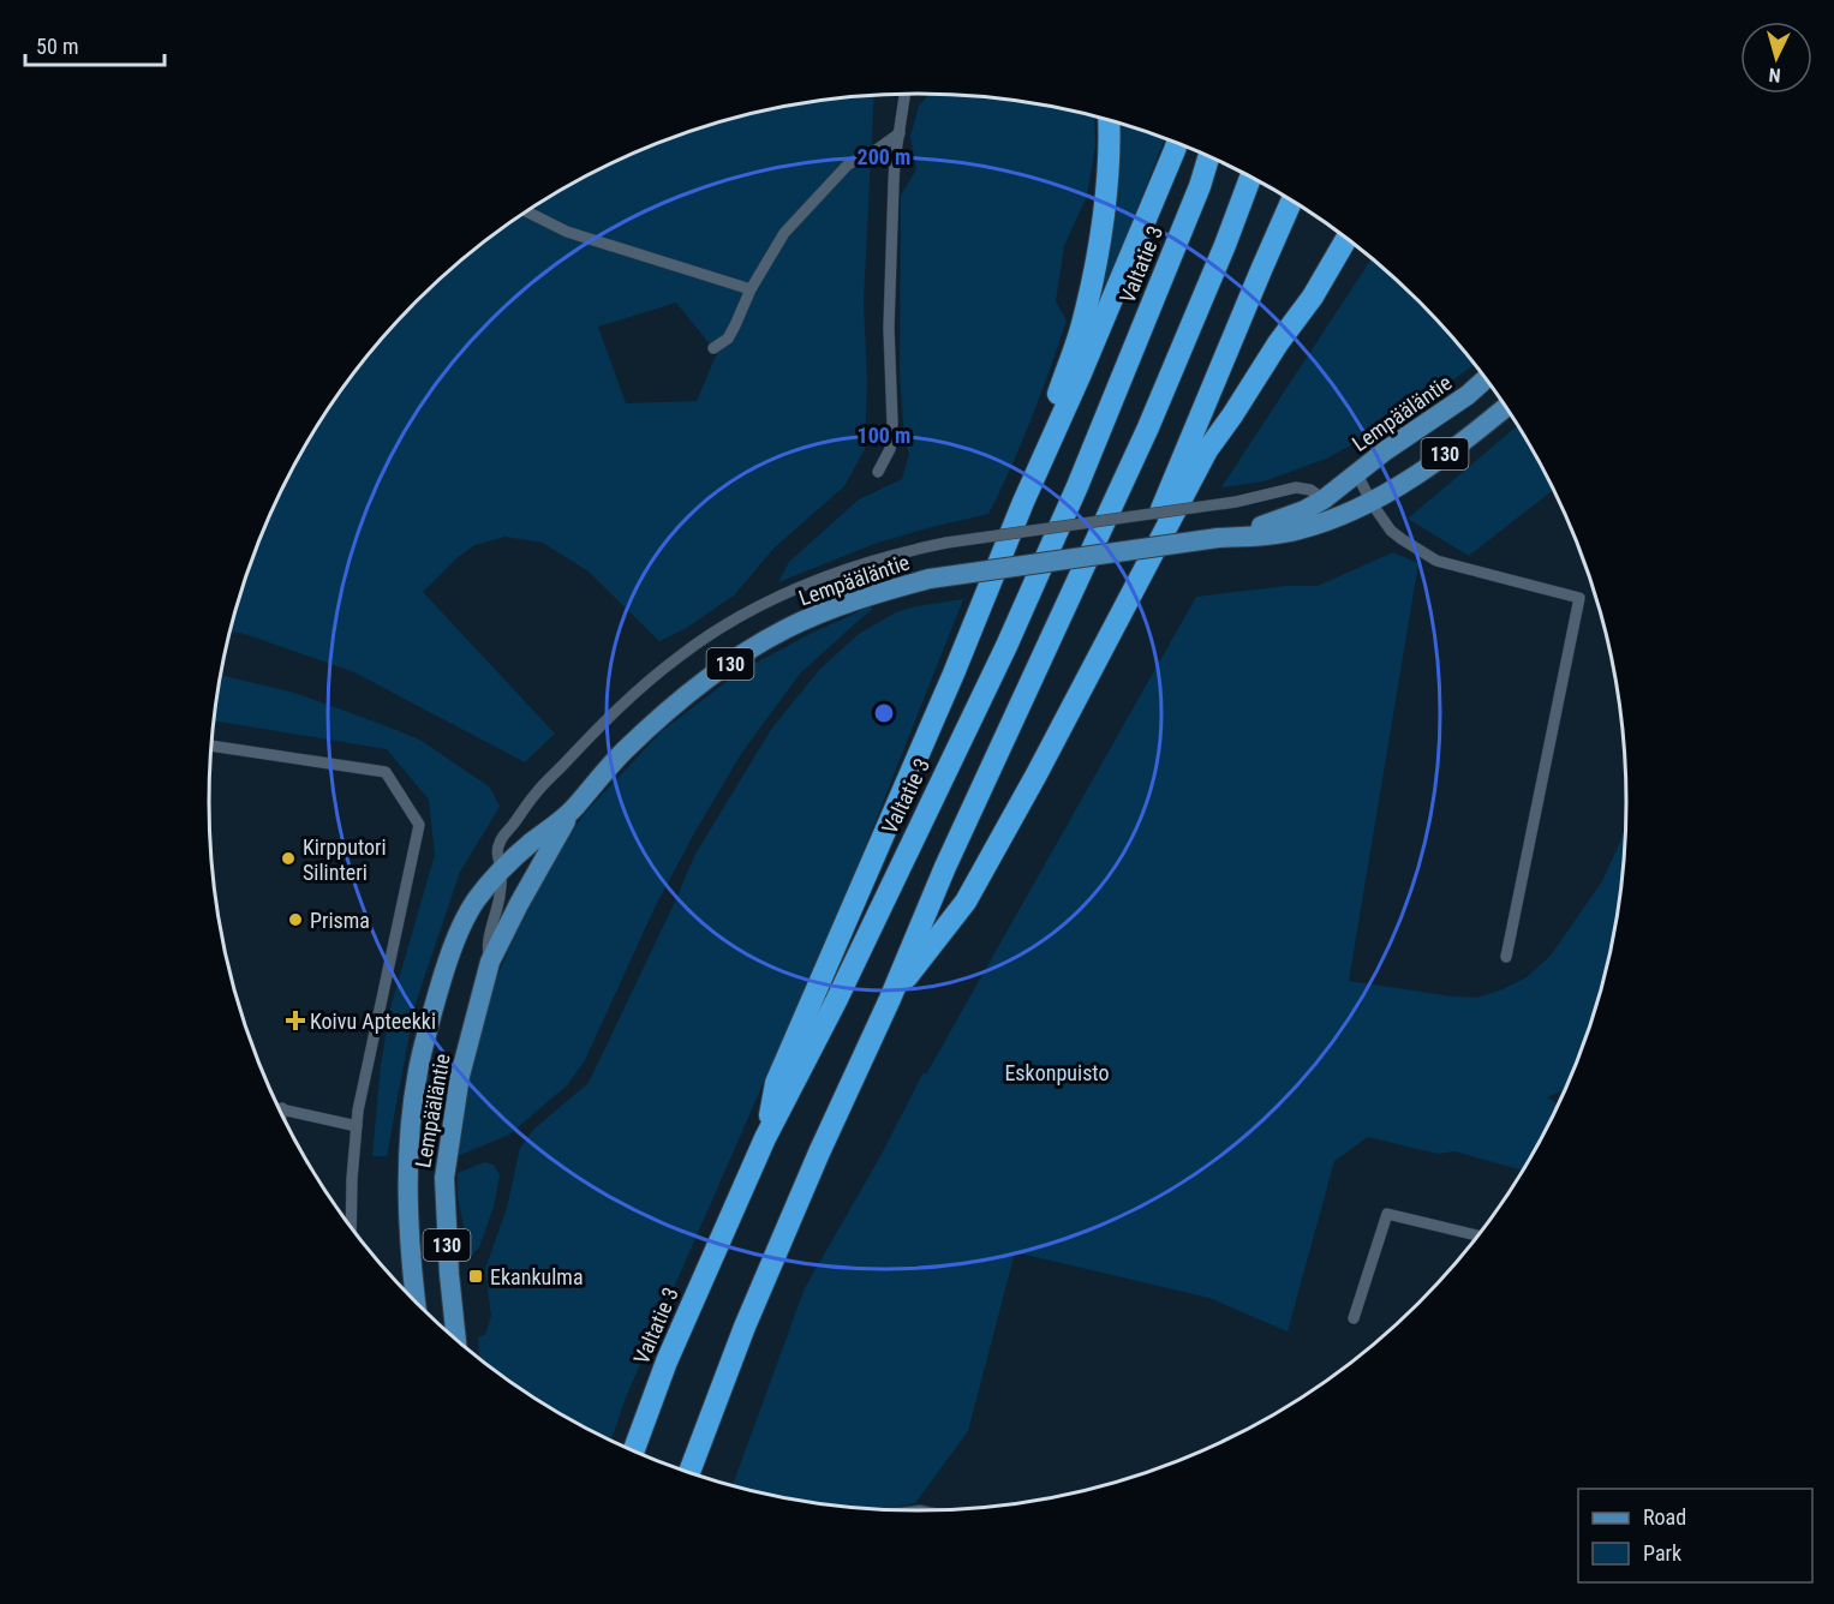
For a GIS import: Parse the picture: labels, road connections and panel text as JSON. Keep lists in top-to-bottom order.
{
  "streets": {
    "highway": ["Valtatie 3"],
    "main road": ["Lempääläntie", "130"]
  },
  "parks": ["Eskonpuisto"],
  "places": {
    "other": ["Kirpputori Silinteri", "Prisma"],
    "health": ["Koivu Apteekki"],
    "transit": ["Ekankulma"]
  },
  "legend": ["Road", "Park"],
  "scale_bar": "50 m",
  "north": "bottom",
  "rings": ["200 m", "100 m"]
}
